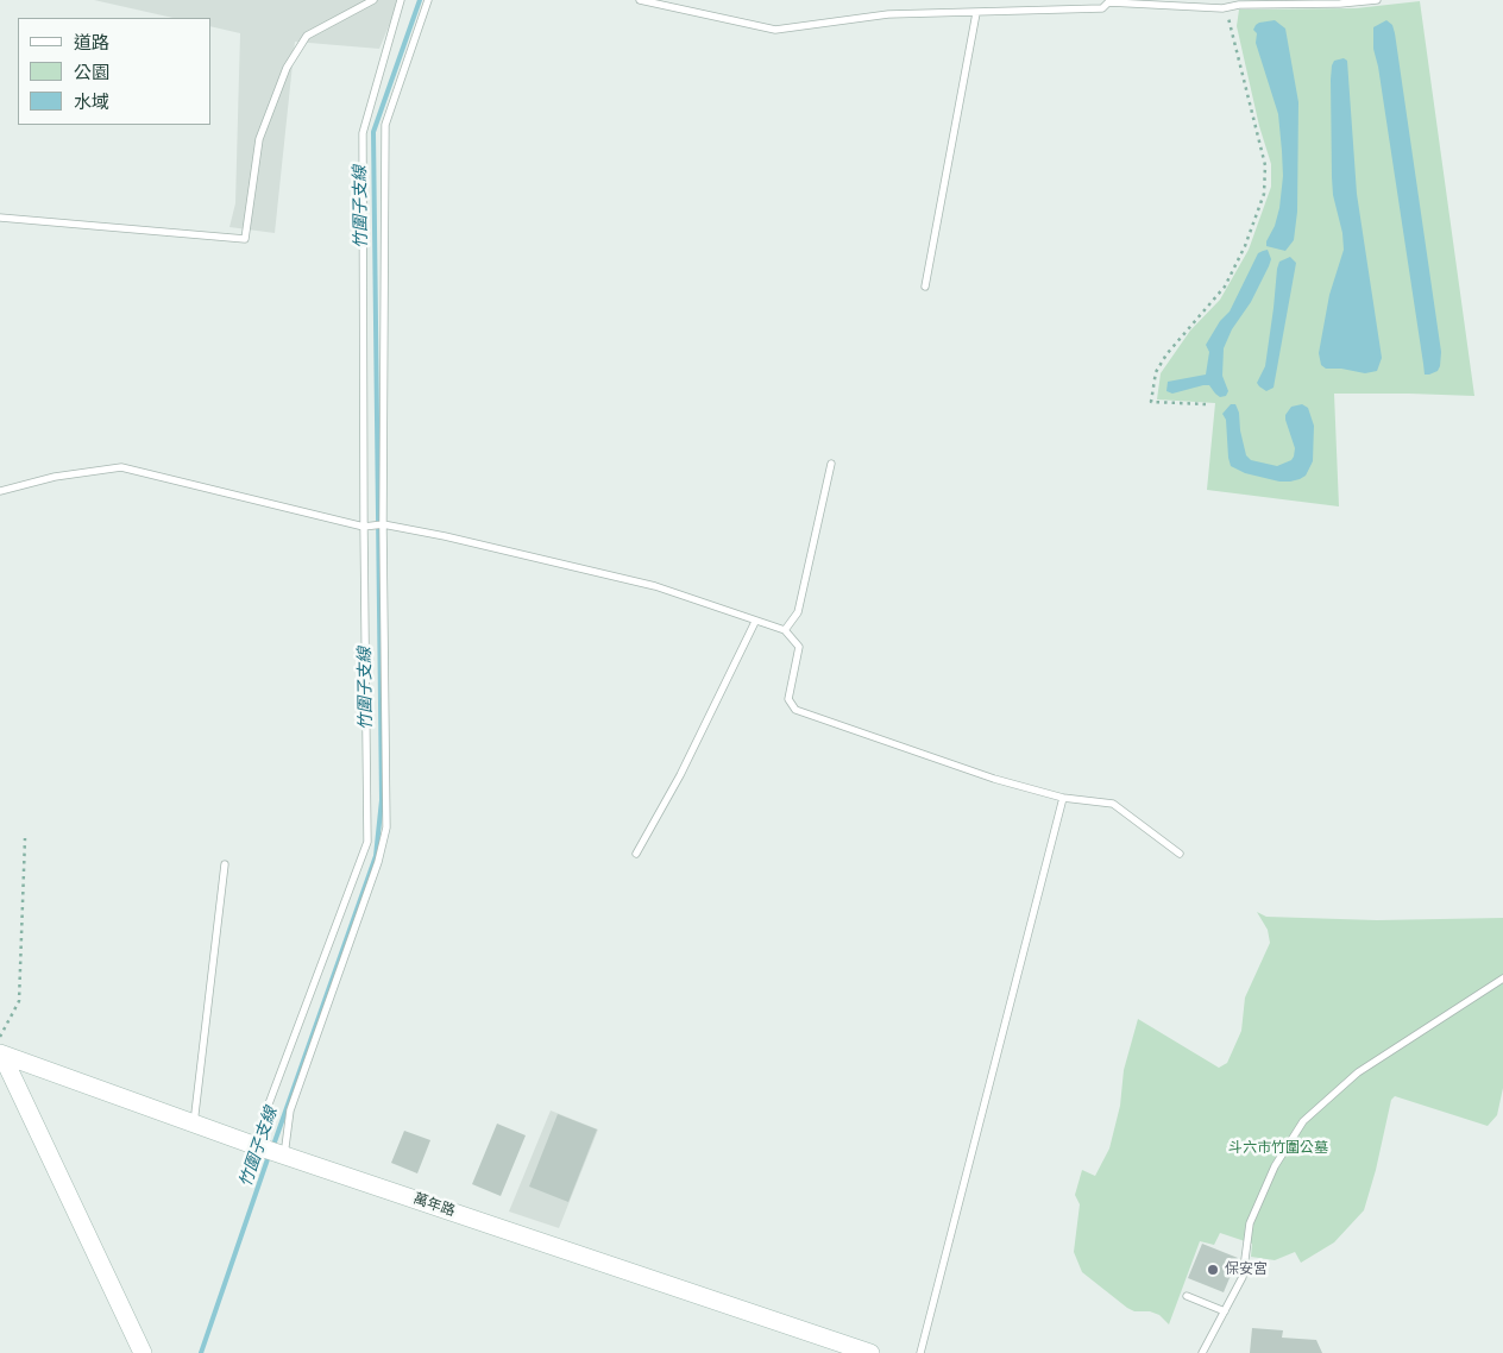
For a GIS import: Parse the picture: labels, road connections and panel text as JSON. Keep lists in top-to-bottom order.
{
  "streets": {
    "street": ["萬年路"]
  },
  "water": ["竹圍子支線"],
  "parks": ["斗六市竹圍公墓"],
  "places": ["保安宮"],
  "legend": ["道路", "公園", "水域"]
}
